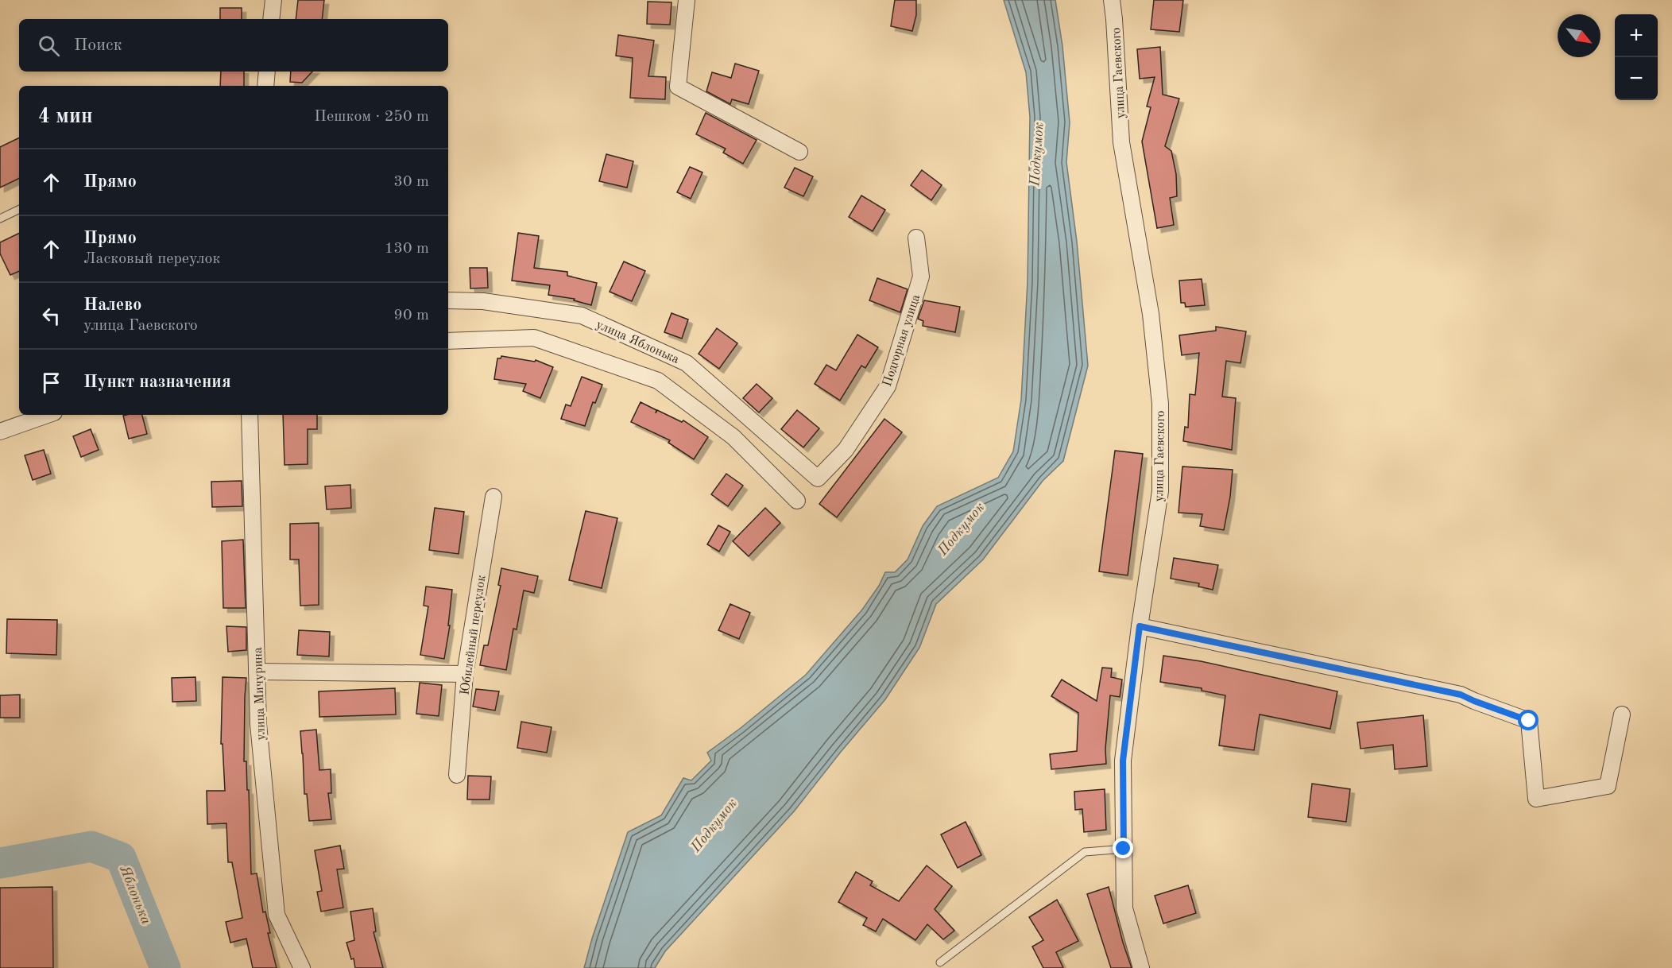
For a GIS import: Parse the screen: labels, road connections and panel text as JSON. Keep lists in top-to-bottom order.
{
  "streets": {
    "street": [
      "улица Гаевского",
      "Подгорная улица",
      "улица Яблонька",
      "Юбилейный переулок",
      "улица Мичурина"
    ]
  },
  "crossings": [
    ["Подгорная улица", "улица Яблонька"]
  ],
  "water": ["Подкумок", "Яблонька"],
  "north": "bottom right",
  "page": {
    "map_buttons": ["+", "−"],
    "search": "Поиск",
    "heading": ["4 мин", "Пешком · 250 m"],
    "list": [
      ["Прямо", "30 m"],
      ["Прямо", "Ласковый переулок", "130 m"],
      ["Налево", "улица Гаевского", "90 m"],
      "Пункт назначения"
    ]
  }
}
